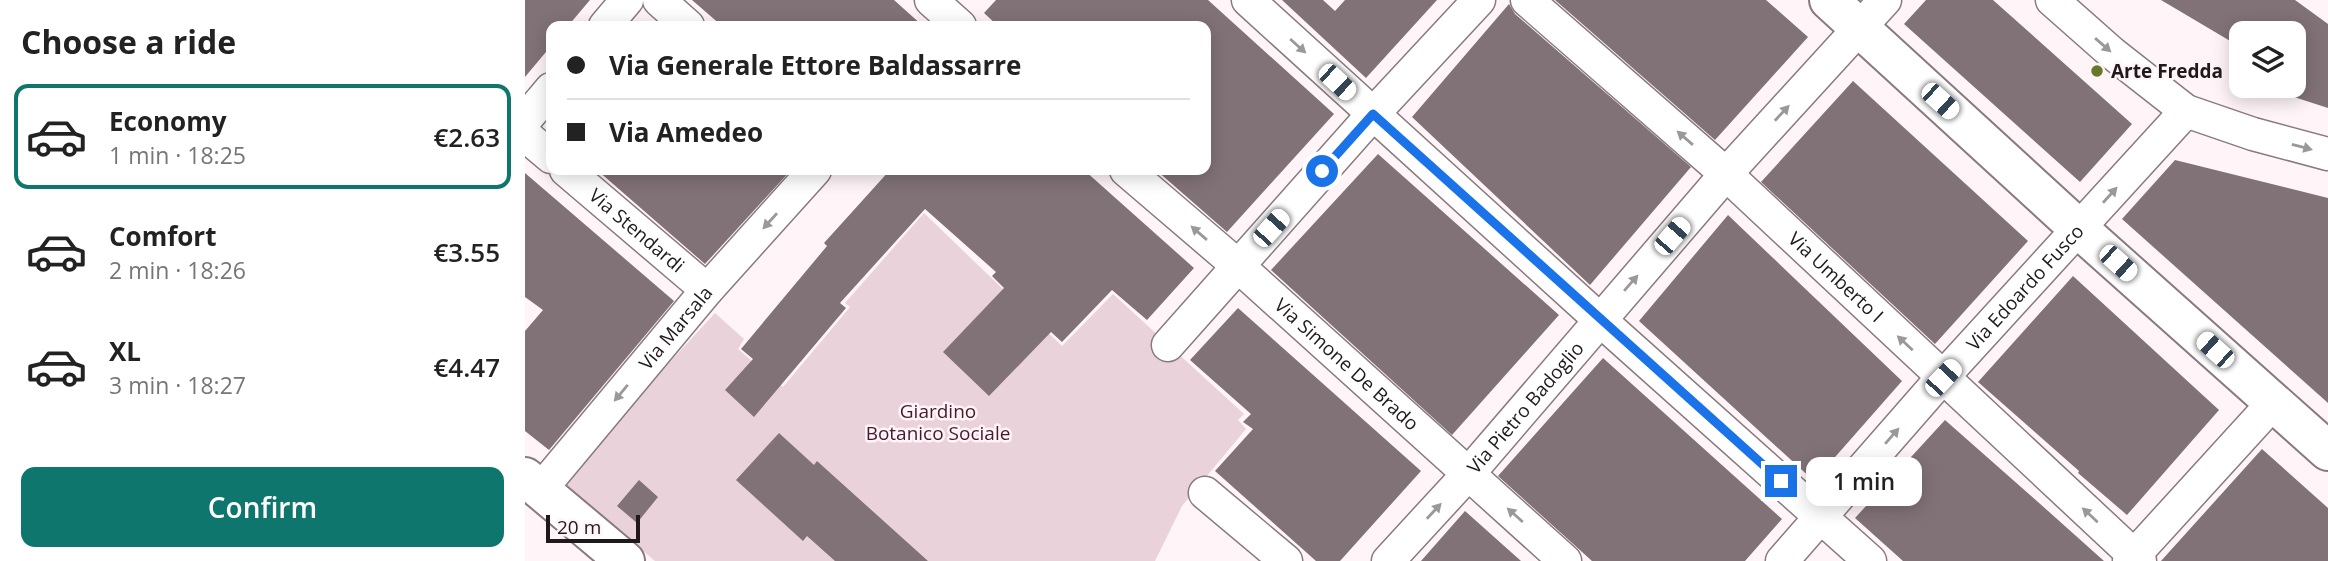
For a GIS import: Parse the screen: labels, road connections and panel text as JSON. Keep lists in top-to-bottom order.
{
  "streets": {
    "street": [
      "Via Stendardi",
      "Via Umberto I",
      "Via Edoardo Fusco",
      "Via Marsala",
      "Via Simone De Brado",
      "Via Pietro Badoglio"
    ]
  },
  "crossings": [
    ["Via Stendardi", "Via Marsala"],
    ["Via Umberto I", "Via Edoardo Fusco"],
    ["Via Umberto I", "Via Pietro Badoglio"],
    ["Via Simone De Brado", "Via Pietro Badoglio"]
  ],
  "one_way": ["Via Edoardo Fusco", "Via Marsala", "Via Pietro Badoglio"],
  "parks": ["Giardino Botanico Sociale"],
  "places": ["Arte Fredda"],
  "scale_bar": "20 m",
  "page": {
    "heading": "Choose a ride",
    "banner": ["Via Generale Ettore Baldassarre", "Via Amedeo"],
    "list": [
      {
        "name": "Economy",
        "note": "1 min · 18:25",
        "value": "€2.63"
      },
      {
        "name": "Comfort",
        "note": "2 min · 18:26",
        "value": "€3.55"
      },
      {
        "name": "XL",
        "note": "3 min · 18:27",
        "value": "€4.47"
      }
    ],
    "buttons": "Confirm",
    "bubble": "1 min",
    "scale": "20 m"
  }
}
